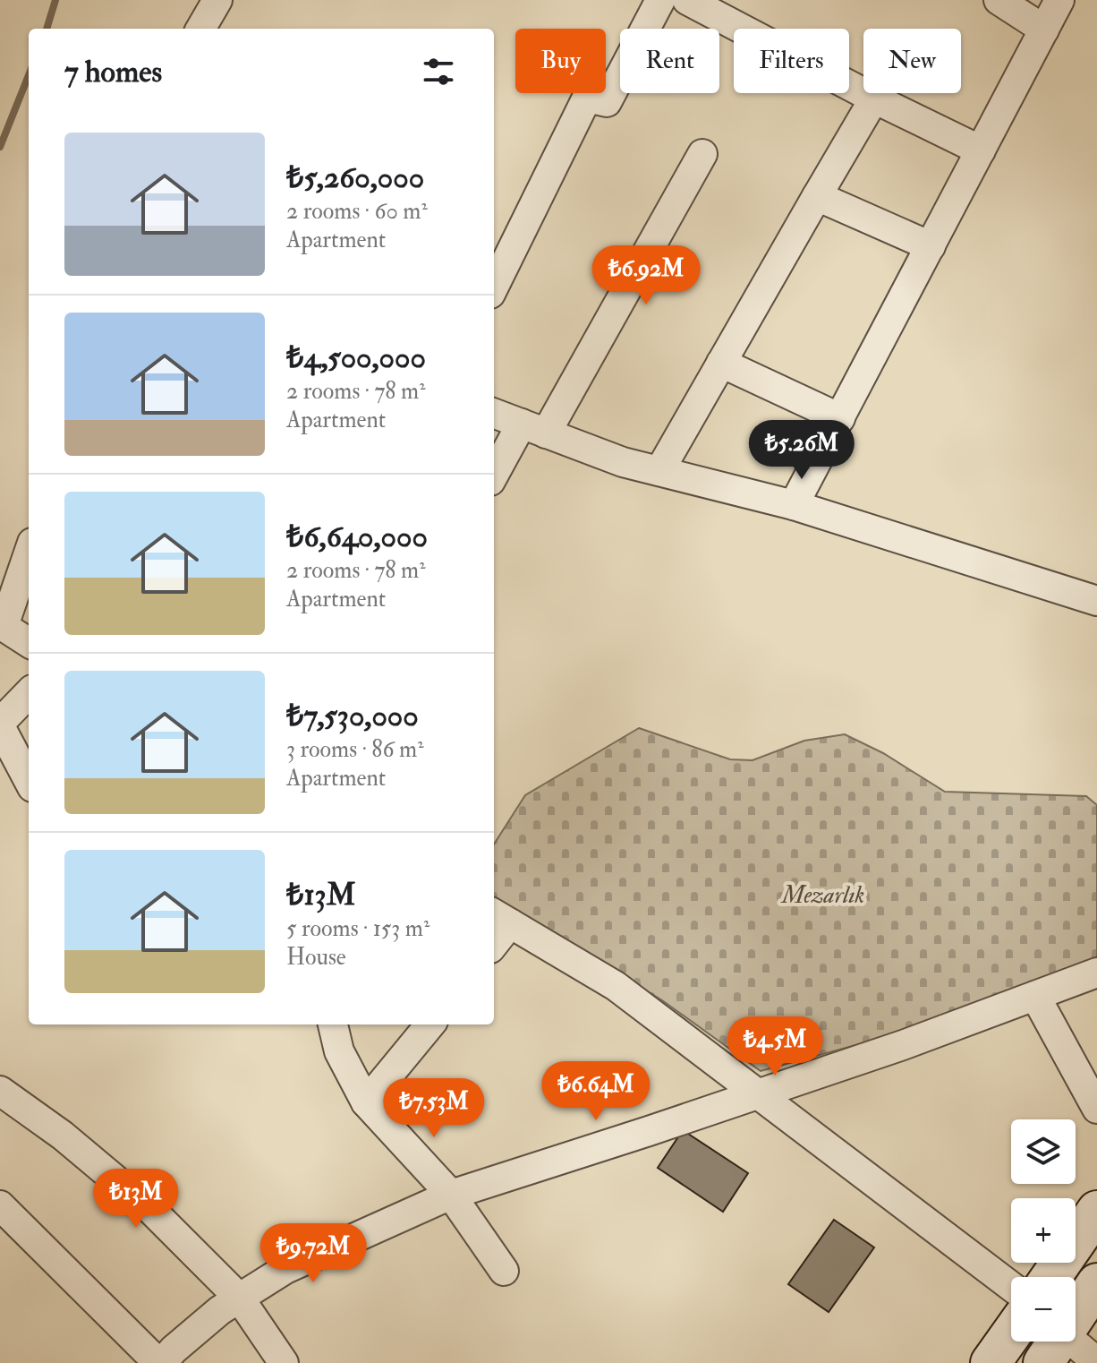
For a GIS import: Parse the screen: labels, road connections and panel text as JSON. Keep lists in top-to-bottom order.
{
  "parks": ["Mezarlık"],
  "page": {
    "chip": [
      "Buy",
      "Rent",
      "Filters",
      "New"
    ],
    "heading": "7 homes",
    "list": [
      {
        "name": "₺5,260,000",
        "note": "2 rooms · 60 m² · Apartment"
      },
      {
        "name": "₺4,500,000",
        "note": "2 rooms · 78 m² · Apartment"
      },
      {
        "name": "₺6,640,000",
        "note": "2 rooms · 78 m² · Apartment"
      },
      {
        "name": "₺7,530,000",
        "note": "3 rooms · 86 m² · Apartment"
      },
      {
        "name": "₺13M",
        "note": "5 rooms · 153 m² · House"
      }
    ],
    "price": [
      "₺6.92M",
      "₺5.26M",
      "₺4.5M",
      "₺6.64M",
      "₺7.53M",
      "₺13M",
      "₺9.72M"
    ],
    "map_buttons": ["+", "−"]
  }
}
